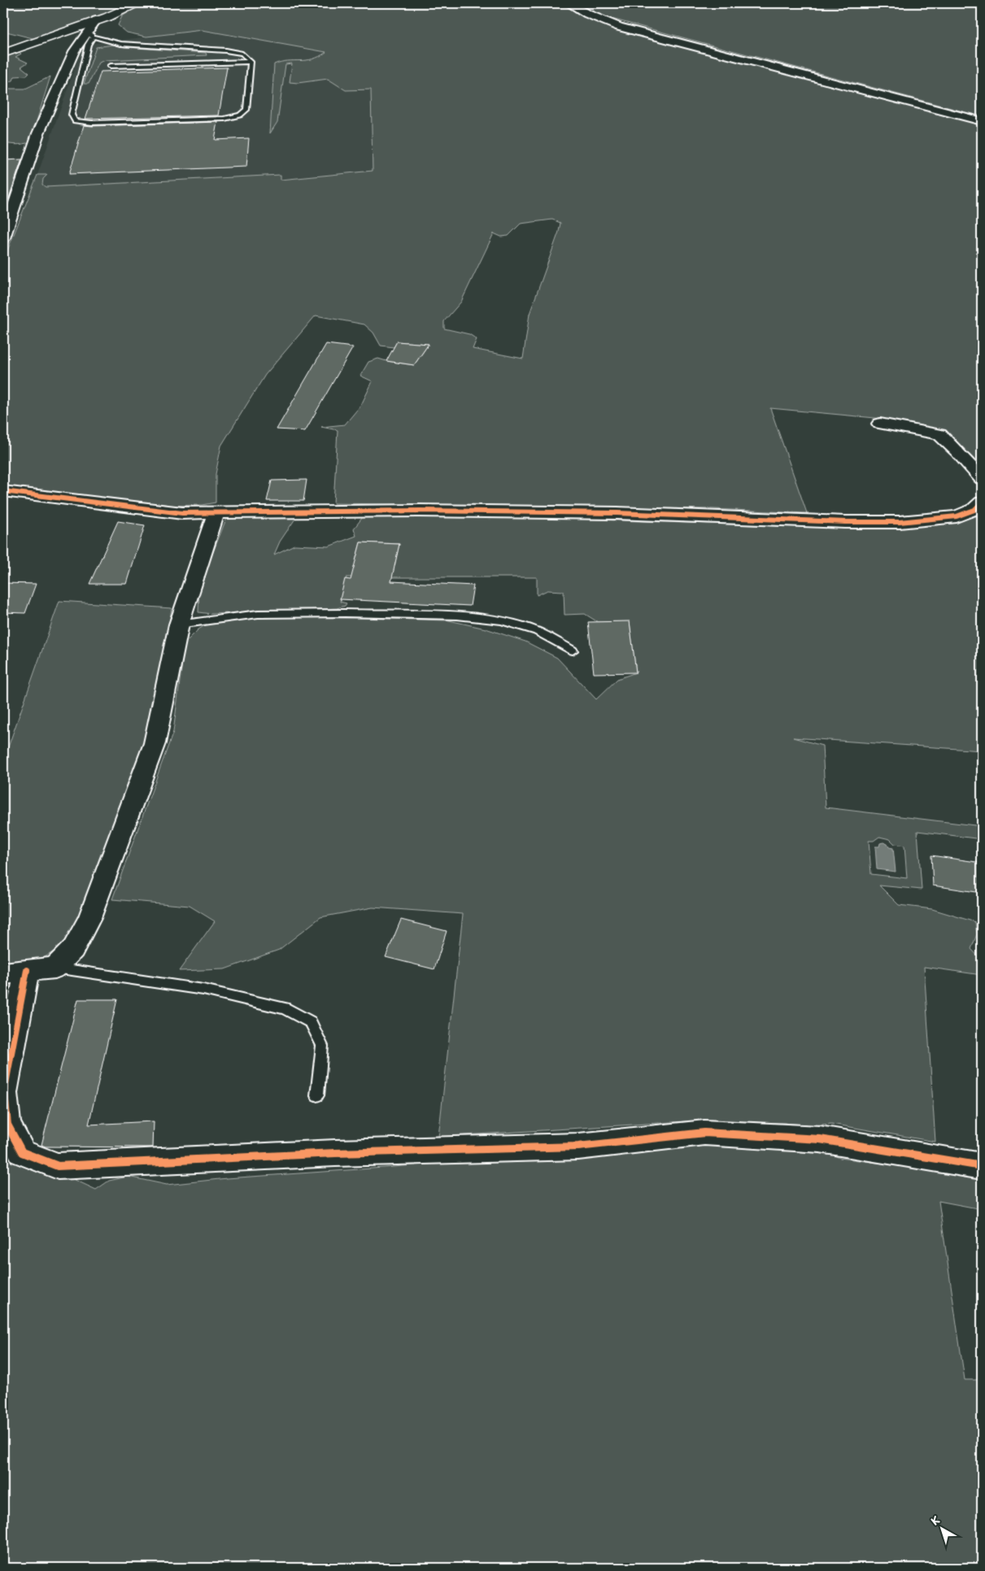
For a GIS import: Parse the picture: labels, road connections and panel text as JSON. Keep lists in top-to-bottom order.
{
  "north": "top left"
}
